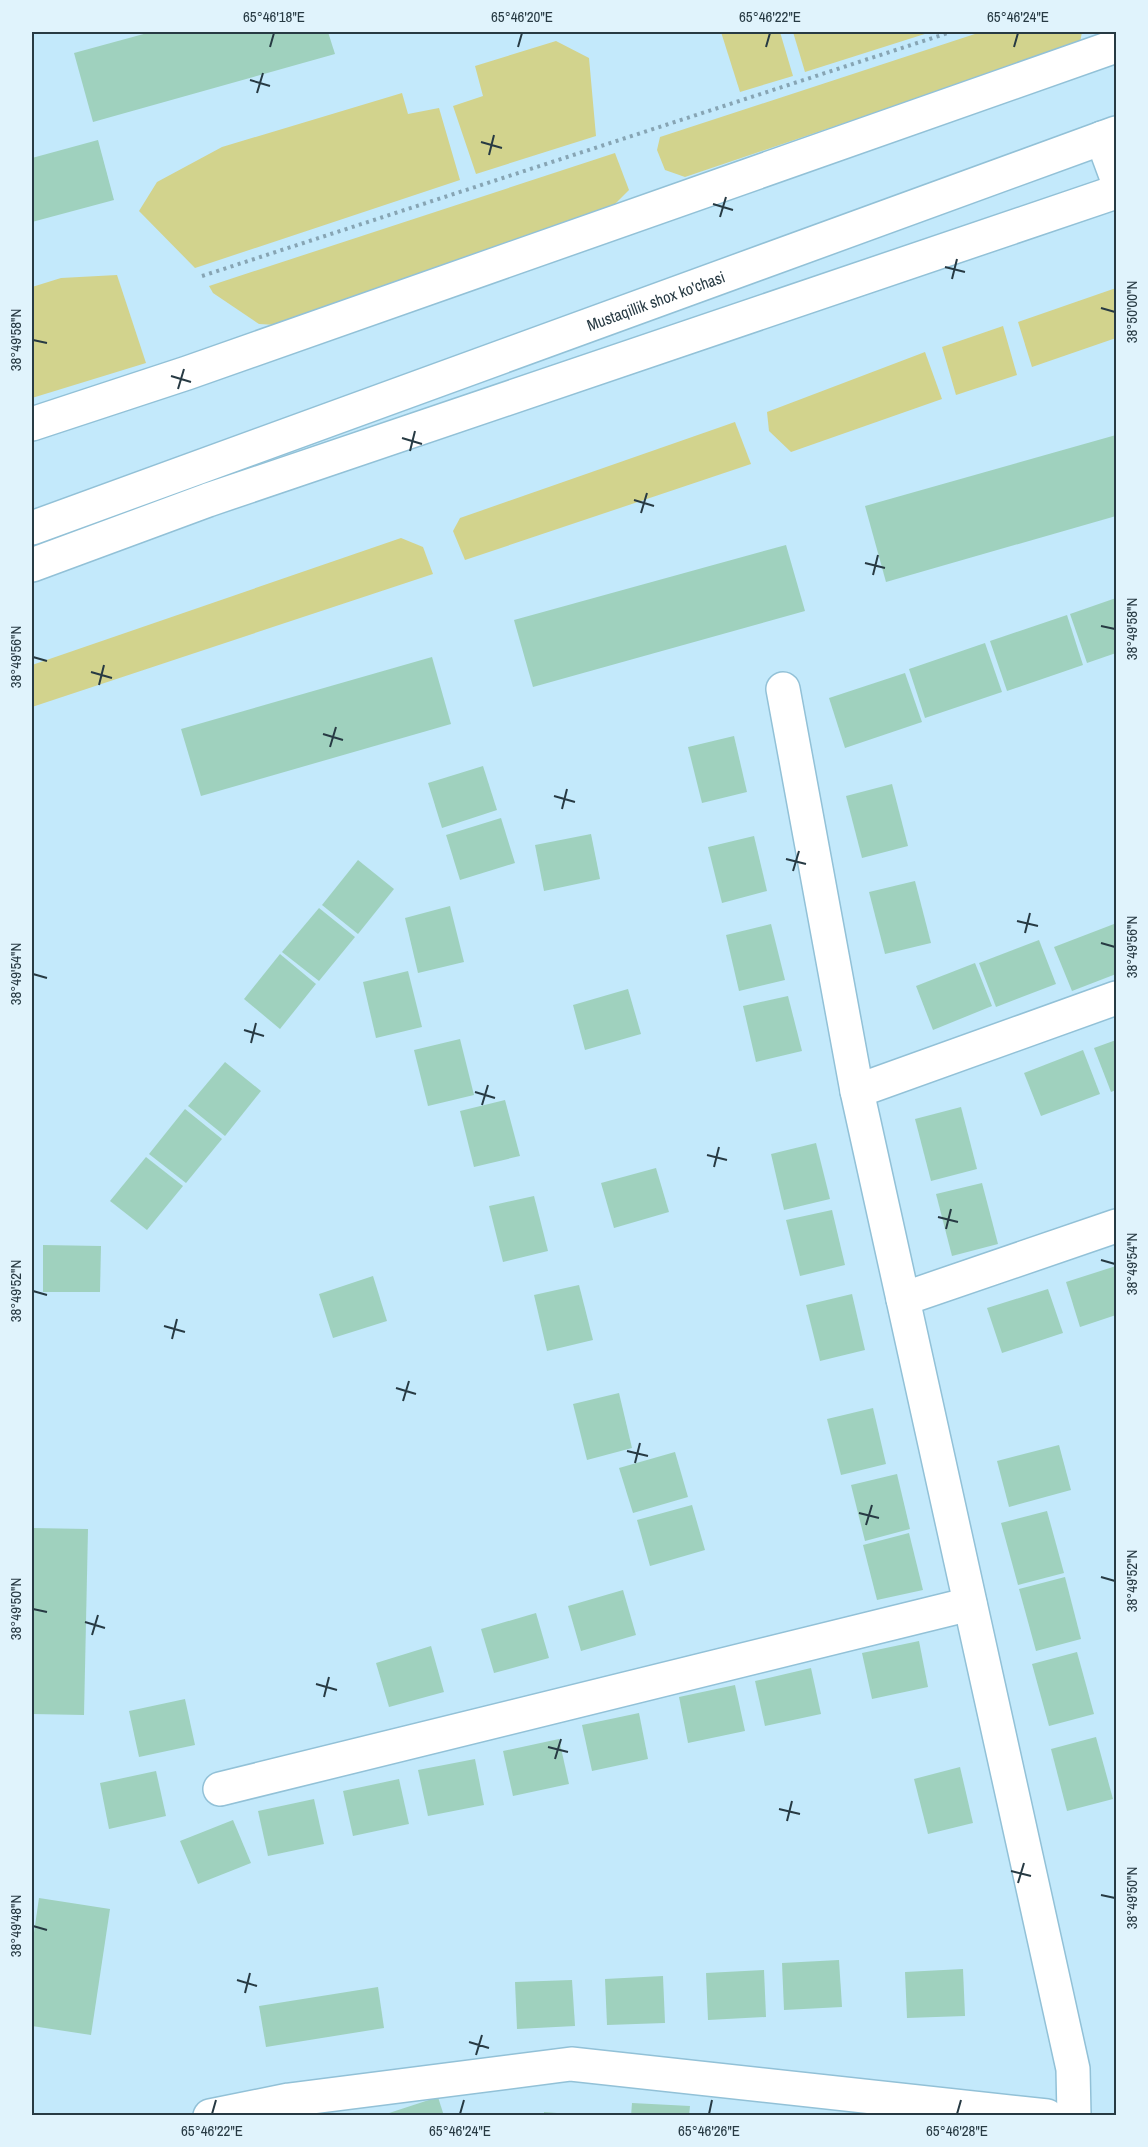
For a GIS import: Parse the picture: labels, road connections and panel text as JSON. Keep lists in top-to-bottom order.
{
  "streets": {
    "street": ["Mustaqillik shox ko'chasi"]
  },
  "coordinates": [
    "65°46'18\"E",
    "65°46'20\"E",
    "65°46'22\"E",
    "65°46'24\"E",
    "38°50'00\"N",
    "38°49'58\"N",
    "38°49'56\"N",
    "38°49'54\"N",
    "38°49'52\"N",
    "38°49'50\"N",
    "38°49'48\"N",
    "65°46'26\"E",
    "65°46'28\"E"
  ]
}
